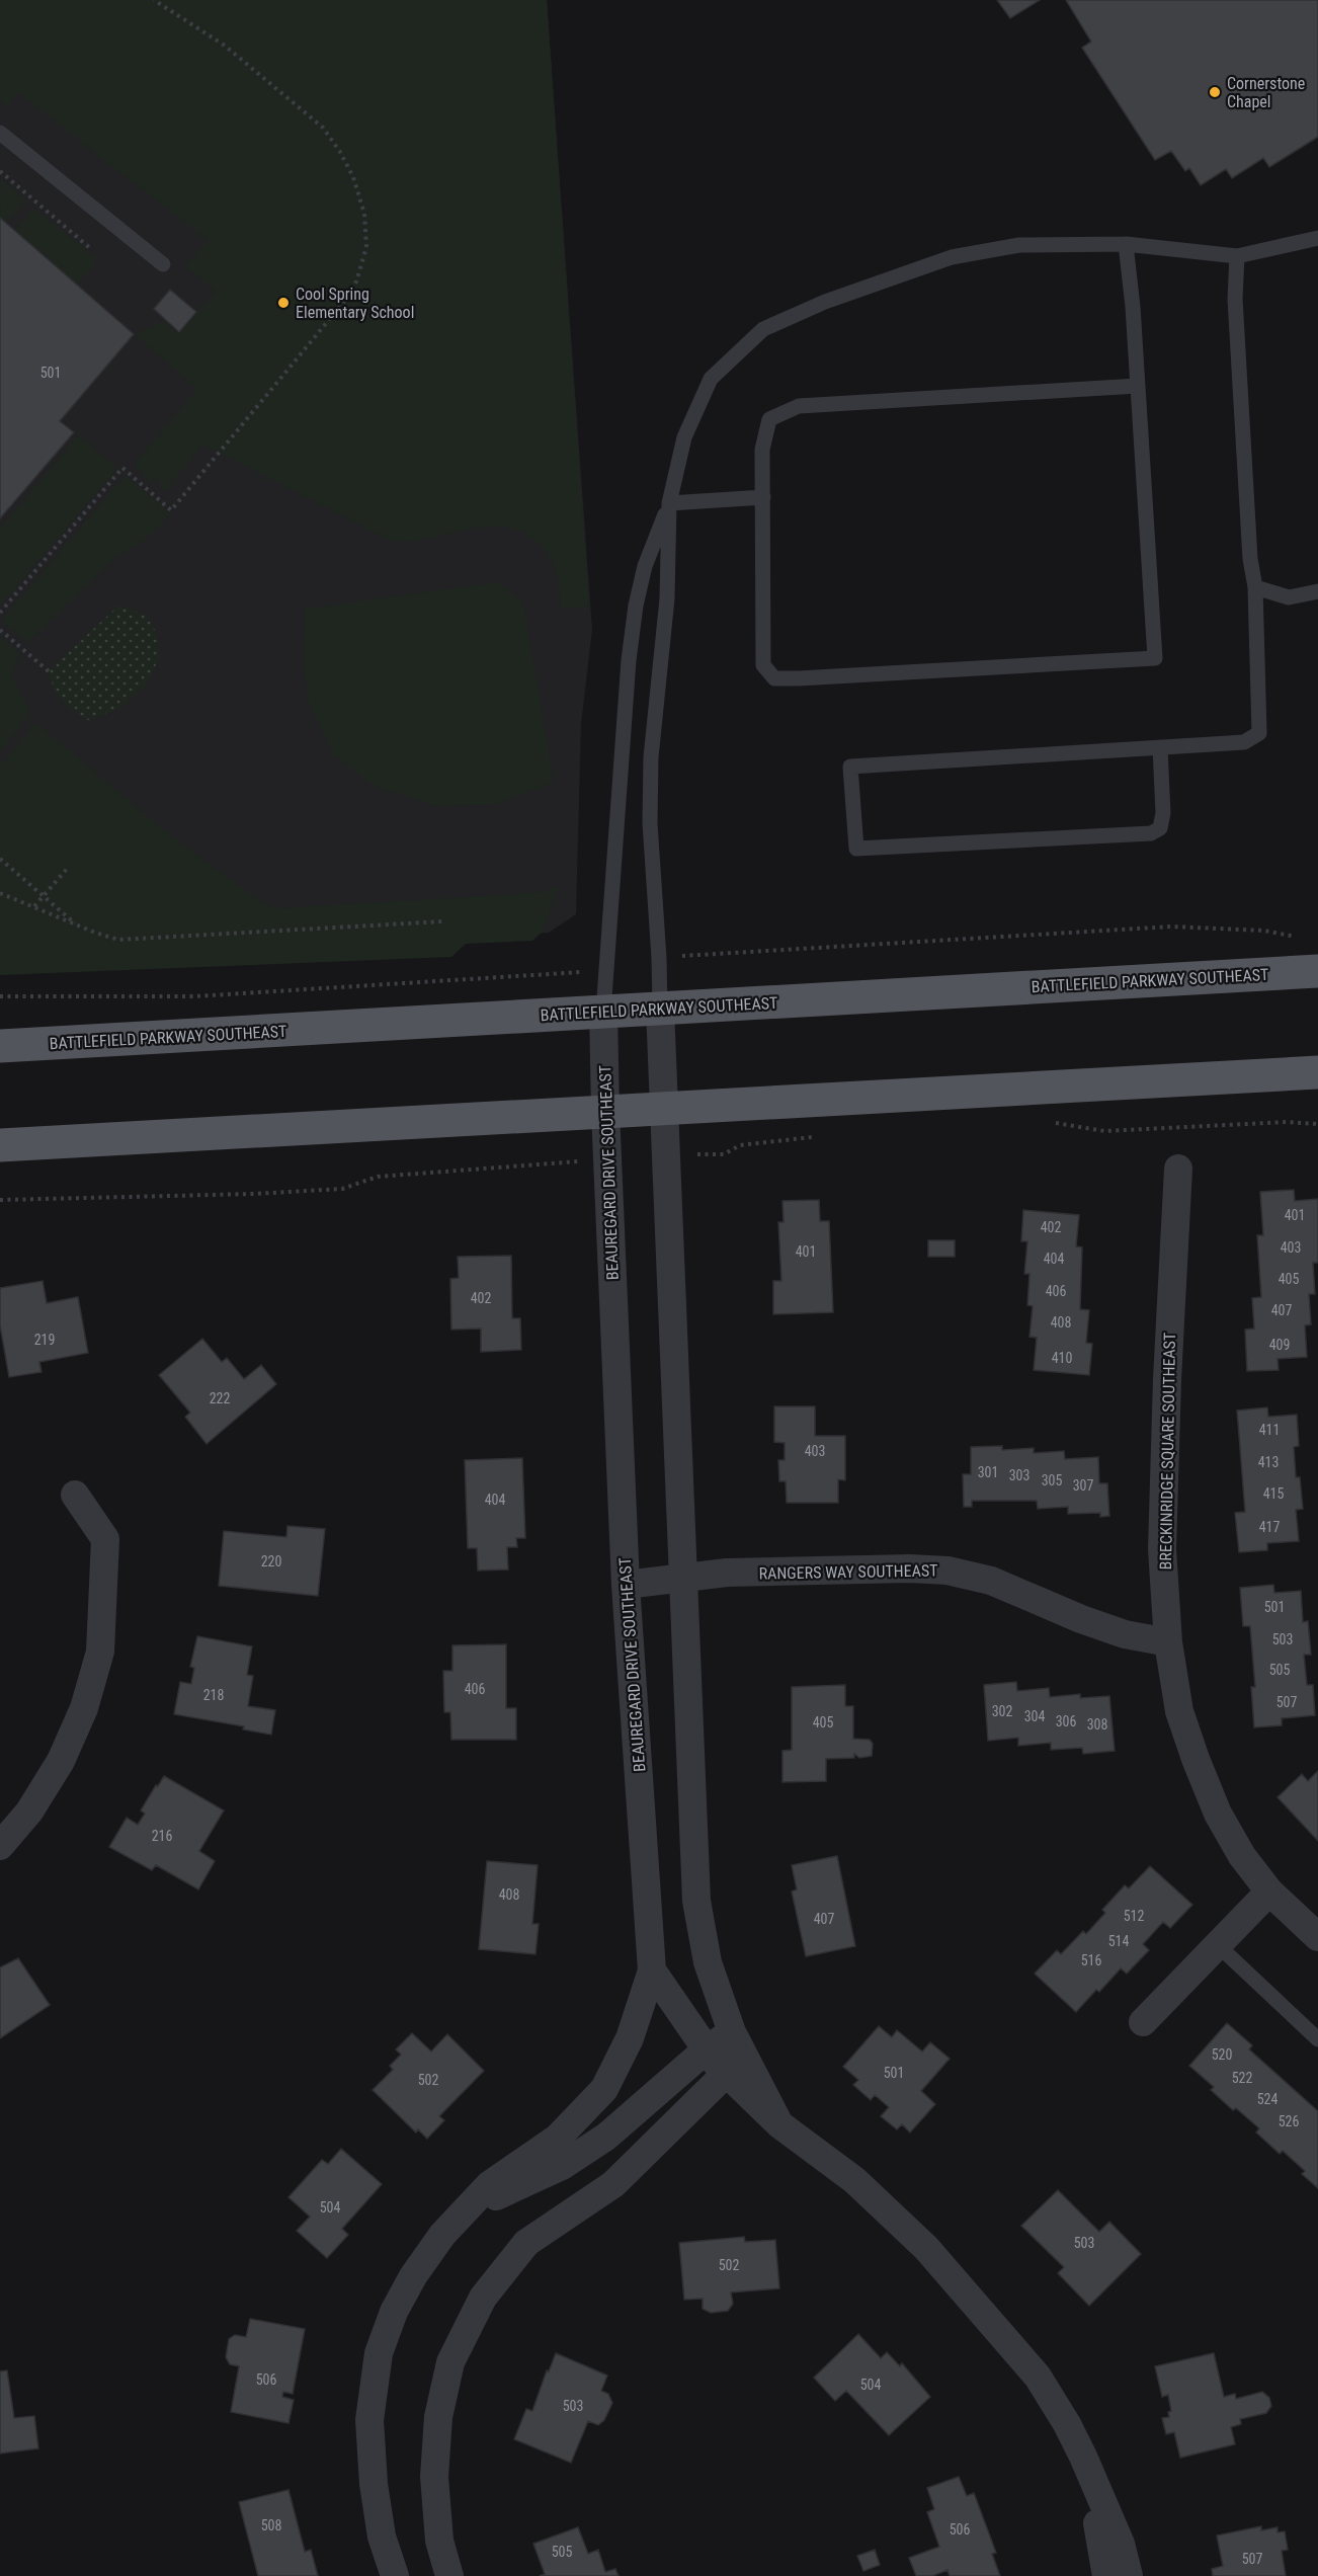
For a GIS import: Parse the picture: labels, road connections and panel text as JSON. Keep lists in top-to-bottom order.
{
  "streets": {
    "main road": ["BATTLEFIELD PARKWAY SOUTHEAST"],
    "street": ["BEAUREGARD DRIVE SOUTHEAST", "BRECKINRIDGE SQUARE SOUTHEAST", "RANGERS WAY SOUTHEAST"]
  },
  "crossings": [
    ["BATTLEFIELD PARKWAY SOUTHEAST", "BEAUREGARD DRIVE SOUTHEAST"],
    ["BEAUREGARD DRIVE SOUTHEAST", "RANGERS WAY SOUTHEAST"],
    ["BRECKINRIDGE SQUARE SOUTHEAST", "RANGERS WAY SOUTHEAST"]
  ],
  "places": ["Cornerstone Chapel", "Cool Spring Elementary School"],
  "house_numbers": [
    "501",
    "401",
    "402",
    "403",
    "401",
    "404",
    "405",
    "406",
    "402",
    "407",
    "408",
    "219",
    "409",
    "410",
    "222",
    "411",
    "403",
    "413",
    "301",
    "303",
    "305",
    "307",
    "415",
    "404",
    "417",
    "220",
    "501",
    "503",
    "505",
    "406",
    "218",
    "507",
    "302",
    "304",
    "306",
    "405",
    "308",
    "216",
    "408",
    "512",
    "407",
    "514",
    "516",
    "520",
    "501",
    "522",
    "502",
    "524",
    "526",
    "504",
    "503",
    "502",
    "506",
    "504",
    "503",
    "508",
    "506",
    "505",
    "507"
  ]
}
